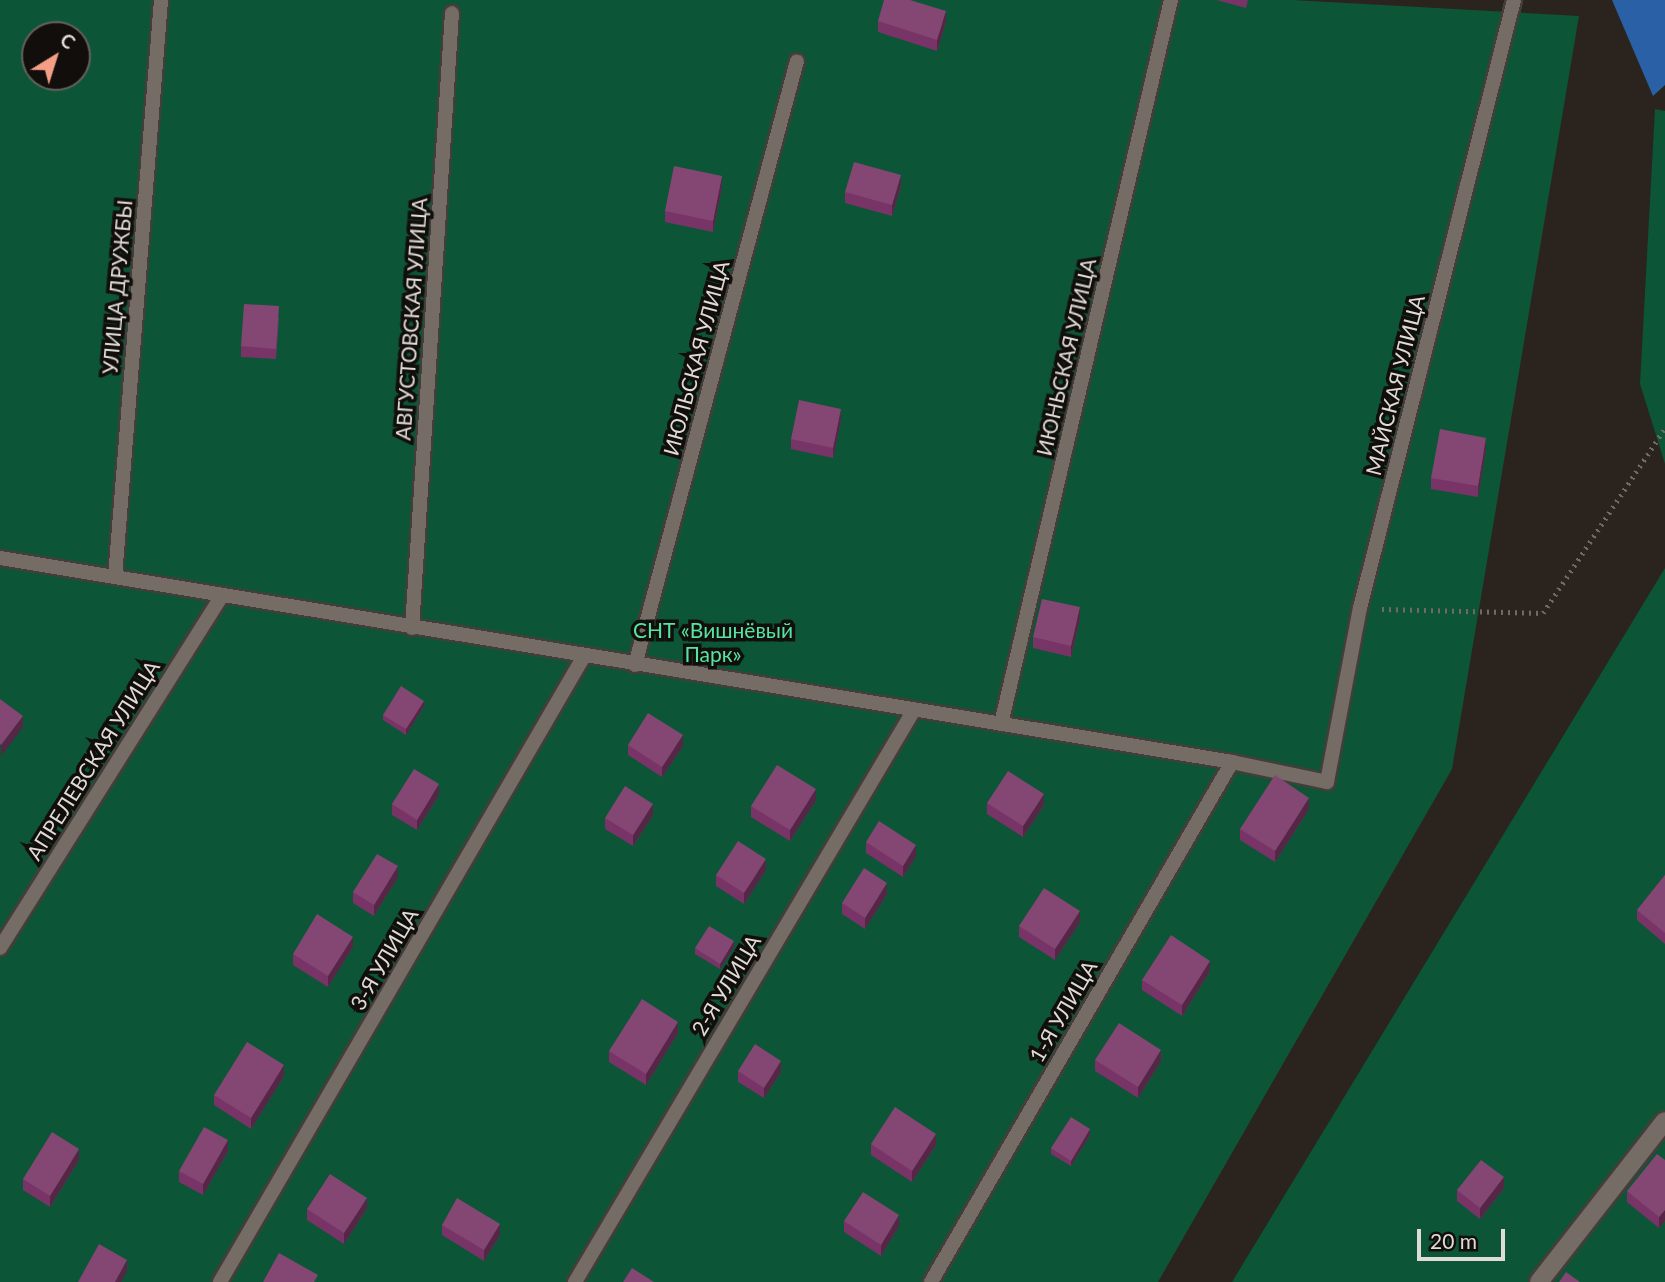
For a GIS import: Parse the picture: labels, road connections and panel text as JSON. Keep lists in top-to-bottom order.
{
  "streets": {
    "lane": [
      "УЛИЦА ДРУЖБЫ",
      "АВГУСТОВСКАЯ УЛИЦА",
      "ИЮНЬСКАЯ УЛИЦА",
      "ИЮЛЬСКАЯ УЛИЦА",
      "МАЙСКАЯ УЛИЦА",
      "АПРЕЛЕВСКАЯ УЛИЦА",
      "3-Я УЛИЦА",
      "2-Я УЛИЦА",
      "1-Я УЛИЦА"
    ]
  },
  "crossings": [
    ["МАЙСКАЯ УЛИЦА", "1-Я УЛИЦА"]
  ],
  "parks": ["СНТ «Вишнёвый Парк»"],
  "scale_bar": "20 m",
  "north": "top right"
}
